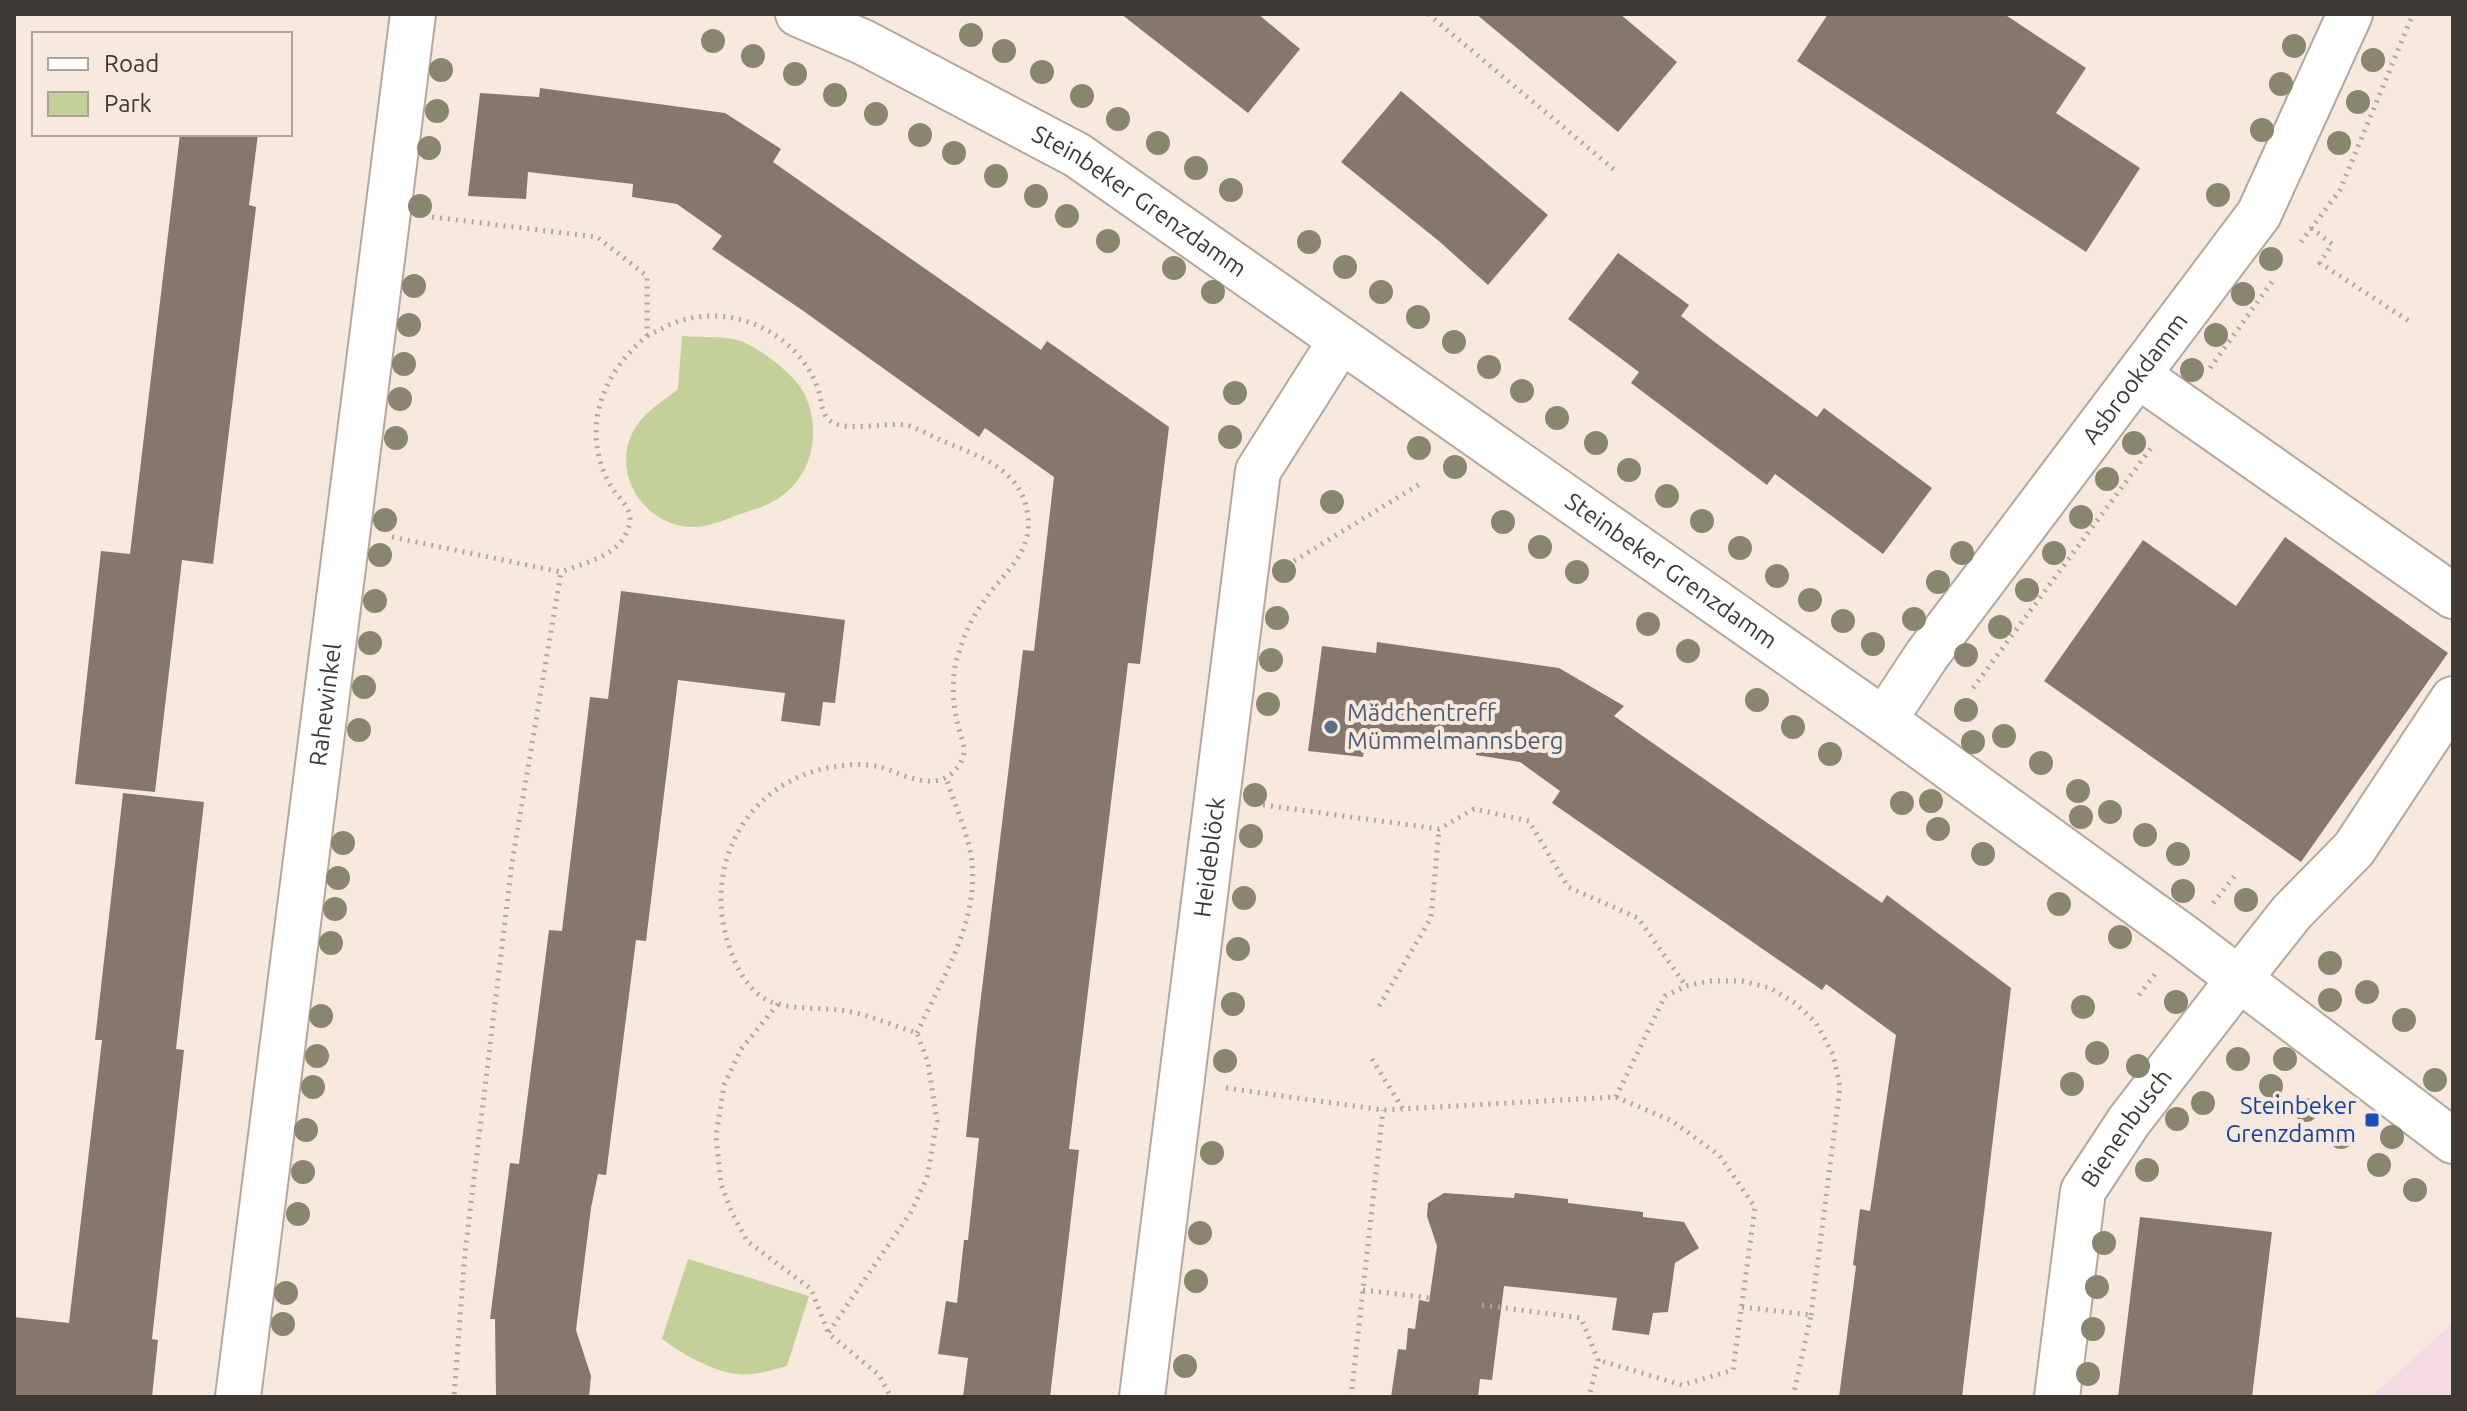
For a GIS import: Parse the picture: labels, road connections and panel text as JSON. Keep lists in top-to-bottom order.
{
  "streets": {
    "street": [
      "Steinbeker Grenzdamm",
      "Asbrookdamm",
      "Rahewinkel",
      "Heideblöck",
      "Bienenbusch"
    ]
  },
  "crossings": [
    ["Steinbeker Grenzdamm", "Asbrookdamm"],
    ["Steinbeker Grenzdamm", "Heideblöck"],
    ["Steinbeker Grenzdamm", "Bienenbusch"]
  ],
  "places": {
    "other": ["Mädchentreff Mümmelmannsberg"],
    "transit": ["Steinbeker Grenzdamm"]
  },
  "legend": ["Road", "Park"]
}
